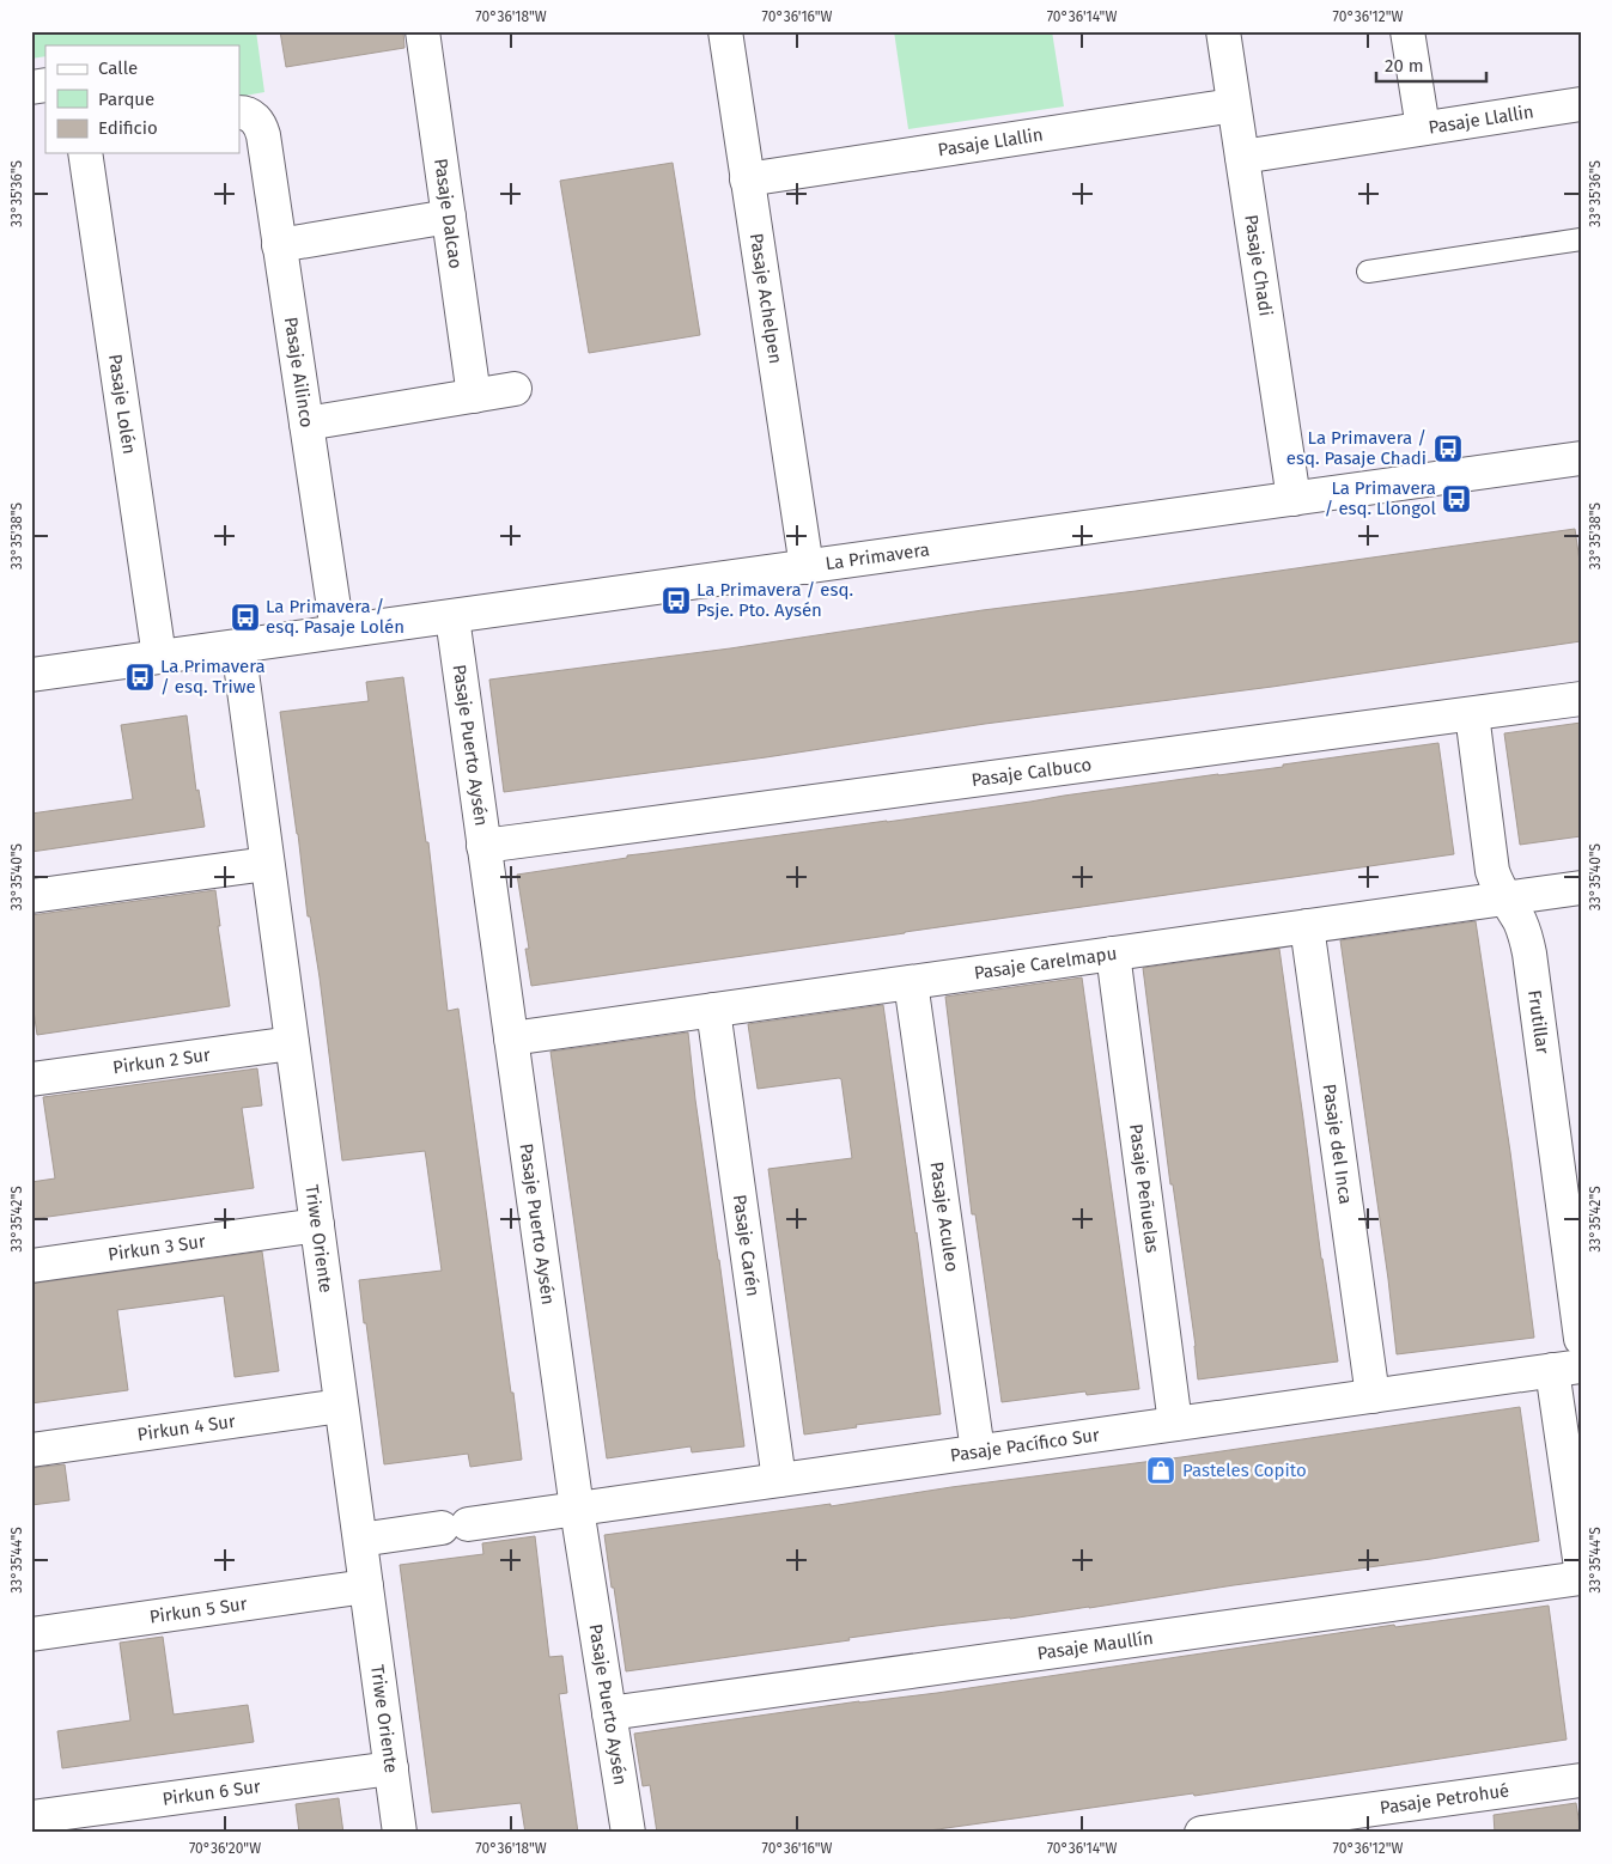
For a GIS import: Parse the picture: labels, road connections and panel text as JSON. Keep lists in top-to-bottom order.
{
  "streets": {
    "street": [
      "Pasaje Llallin",
      "Pasaje Dalcao",
      "Pasaje Chadi",
      "Pasaje Achelpen",
      "Pasaje Ailinco",
      "Pasaje Lolén",
      "La Primavera",
      "Pasaje Puerto Aysén",
      "Pasaje Calbuco",
      "Pasaje Carelmapu",
      "Frutillar",
      "Pirkun 2 Sur",
      "Pasaje del Inca",
      "Pasaje Peñuelas",
      "Pasaje Aculeo",
      "Triwe Oriente",
      "Pasaje Carén",
      "Pirkun 3 Sur",
      "Pirkun 4 Sur",
      "Pasaje Pacífico Sur",
      "Pirkun 5 Sur",
      "Pasaje Maullín",
      "Pirkun 6 Sur",
      "Pasaje Petrohué"
    ]
  },
  "crossings": [
    ["Pasaje Llallin", "Pasaje Chadi"],
    ["Pasaje Llallin", "Pasaje Achelpen"],
    ["Pasaje Chadi", "La Primavera"],
    ["Pasaje Achelpen", "La Primavera"],
    ["Pasaje Ailinco", "La Primavera"],
    ["Pasaje Lolén", "La Primavera"],
    ["La Primavera", "Pasaje Puerto Aysén"],
    ["La Primavera", "Triwe Oriente"],
    ["Pasaje Puerto Aysén", "Pasaje Calbuco"],
    ["Pasaje Puerto Aysén", "Pasaje Carelmapu"],
    ["Pasaje Puerto Aysén", "Pasaje Pacífico Sur"],
    ["Pasaje Puerto Aysén", "Pasaje Maullín"],
    ["Pasaje Calbuco", "Frutillar"],
    ["Pasaje Carelmapu", "Frutillar"],
    ["Pasaje Carelmapu", "Pasaje del Inca"],
    ["Pasaje Carelmapu", "Pasaje Peñuelas"],
    ["Pasaje Carelmapu", "Pasaje Aculeo"],
    ["Pasaje Carelmapu", "Pasaje Carén"],
    ["Pirkun 2 Sur", "Triwe Oriente"],
    ["Pasaje del Inca", "Pasaje Pacífico Sur"],
    ["Pasaje Peñuelas", "Pasaje Pacífico Sur"],
    ["Pasaje Aculeo", "Pasaje Pacífico Sur"],
    ["Triwe Oriente", "Pirkun 3 Sur"],
    ["Triwe Oriente", "Pirkun 4 Sur"],
    ["Triwe Oriente", "Pasaje Pacífico Sur"],
    ["Triwe Oriente", "Pirkun 5 Sur"],
    ["Triwe Oriente", "Pirkun 6 Sur"],
    ["Pasaje Carén", "Pasaje Pacífico Sur"]
  ],
  "places": {
    "bus stop": [
      "La Primavera / esq. Pasaje Chadi",
      "La Primavera / esq. Llongol",
      "La Primavera / esq. Psje. Pto. Aysén",
      "La Primavera / esq. Pasaje Lolén",
      "La Primavera / esq. Triwe"
    ],
    "shop": ["Pasteles Copito"]
  },
  "legend": ["Calle", "Parque", "Edificio"],
  "scale_bar": "20 m",
  "coordinates": [
    "70°36'18\"W",
    "70°36'16\"W",
    "70°36'14\"W",
    "70°36'12\"W",
    "33°35'36\"S",
    "33°35'38\"S",
    "33°35'40\"S",
    "33°35'42\"S",
    "33°35'44\"S",
    "70°36'20\"W"
  ]
}
